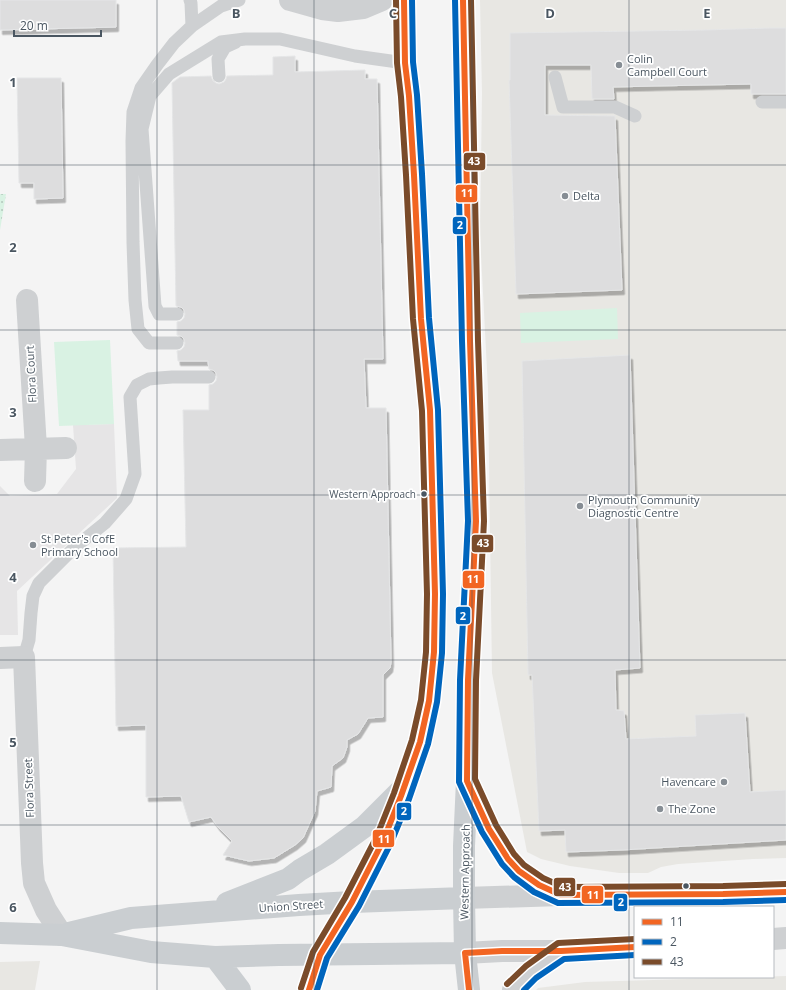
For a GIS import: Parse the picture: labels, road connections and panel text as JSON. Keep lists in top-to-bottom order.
{
  "streets": {
    "main road": ["Western Approach", "Union Street"],
    "street": ["Flora Court", "Flora Street"]
  },
  "crossings": [
    ["Flora Street", "Union Street"],
    ["Western Approach", "Union Street"]
  ],
  "places": [
    "Colin Campbell Court",
    "Delta",
    "Western Approach",
    "Plymouth Community Diagnostic Centre",
    "St Peter's CofE Primary School",
    "Havencare",
    "The Zone"
  ],
  "lines": ["transit line 11", "transit line 2", "transit line 43"],
  "legend": ["11", "2", "43"],
  "scale_bar": "20 m",
  "grid": {
    "columns": [
      "B",
      "C",
      "D",
      "E"
    ],
    "rows": [
      "1",
      "2",
      "3",
      "4",
      "5",
      "6"
    ]
  }
}
